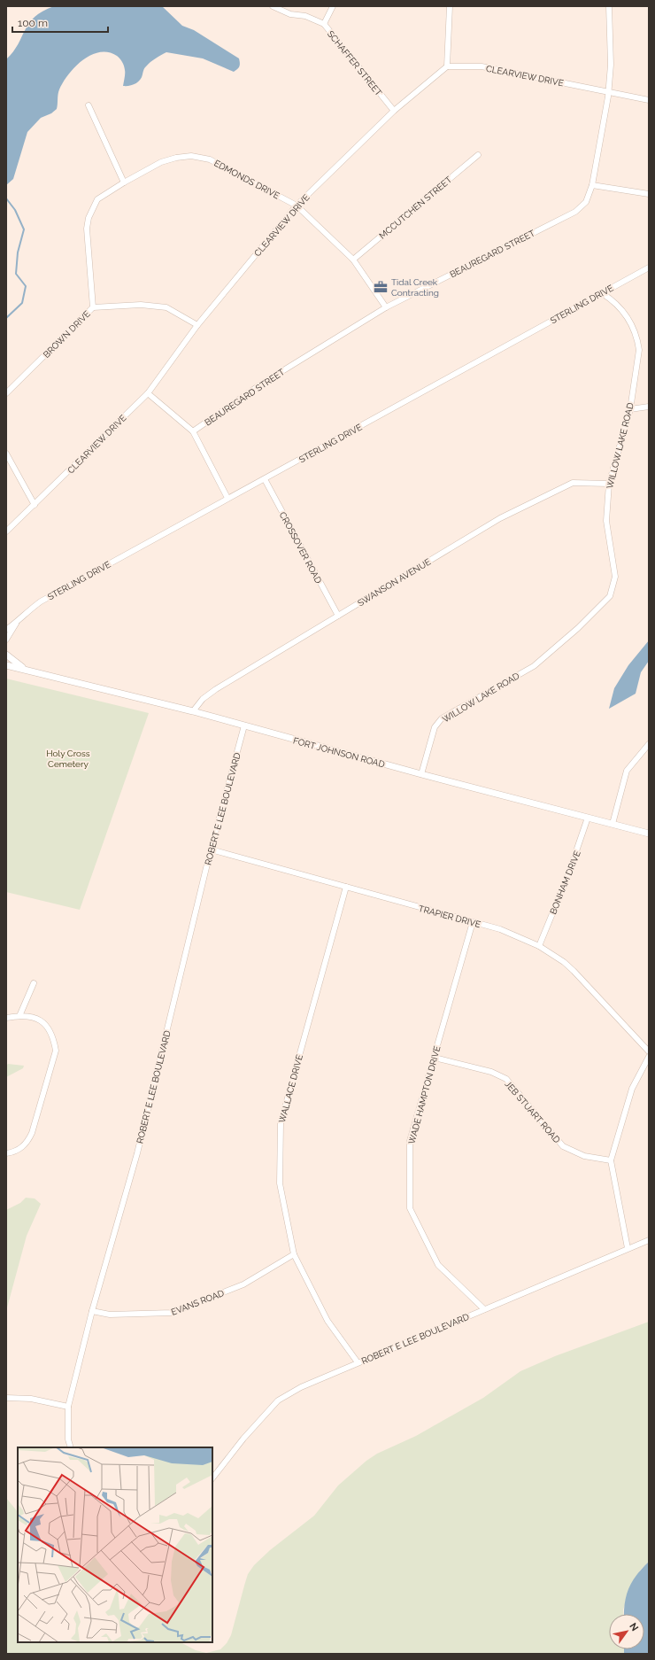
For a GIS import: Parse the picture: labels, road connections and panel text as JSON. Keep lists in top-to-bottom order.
{
  "streets": {
    "street": [
      "SCHAFFER STREET",
      "CLEARVIEW DRIVE",
      "EDMONDS DRIVE",
      "MCCUTCHEN STREET",
      "BEAUREGARD STREET",
      "STERLING DRIVE",
      "BROWN DRIVE",
      "WILLOW LAKE ROAD",
      "CROSSOVER ROAD",
      "SWANSON AVENUE",
      "FORT JOHNSON ROAD",
      "ROBERT E LEE BOULEVARD",
      "BONHAM DRIVE",
      "TRAPIER DRIVE",
      "WALLACE DRIVE",
      "WADE HAMPTON DRIVE",
      "JEB STUART ROAD",
      "EVANS ROAD"
    ]
  },
  "crossings": [
    ["SCHAFFER STREET", "CLEARVIEW DRIVE"],
    ["CLEARVIEW DRIVE", "EDMONDS DRIVE"],
    ["CLEARVIEW DRIVE", "BEAUREGARD STREET"],
    ["CLEARVIEW DRIVE", "BROWN DRIVE"],
    ["EDMONDS DRIVE", "MCCUTCHEN STREET"],
    ["EDMONDS DRIVE", "BEAUREGARD STREET"],
    ["EDMONDS DRIVE", "BROWN DRIVE"],
    ["STERLING DRIVE", "WILLOW LAKE ROAD"],
    ["STERLING DRIVE", "CROSSOVER ROAD"],
    ["WILLOW LAKE ROAD", "SWANSON AVENUE"],
    ["WILLOW LAKE ROAD", "FORT JOHNSON ROAD"],
    ["CROSSOVER ROAD", "SWANSON AVENUE"],
    ["SWANSON AVENUE", "FORT JOHNSON ROAD"],
    ["FORT JOHNSON ROAD", "ROBERT E LEE BOULEVARD"],
    ["FORT JOHNSON ROAD", "BONHAM DRIVE"],
    ["ROBERT E LEE BOULEVARD", "TRAPIER DRIVE"],
    ["ROBERT E LEE BOULEVARD", "WALLACE DRIVE"],
    ["ROBERT E LEE BOULEVARD", "WADE HAMPTON DRIVE"],
    ["ROBERT E LEE BOULEVARD", "EVANS ROAD"],
    ["BONHAM DRIVE", "TRAPIER DRIVE"],
    ["TRAPIER DRIVE", "WALLACE DRIVE"],
    ["TRAPIER DRIVE", "WADE HAMPTON DRIVE"],
    ["WALLACE DRIVE", "EVANS ROAD"],
    ["WADE HAMPTON DRIVE", "JEB STUART ROAD"]
  ],
  "parks": ["Holy Cross Cemetery"],
  "places": {
    "office": ["Tidal Creek Contracting"]
  },
  "scale_bar": "100 m",
  "north": "top right"
}
